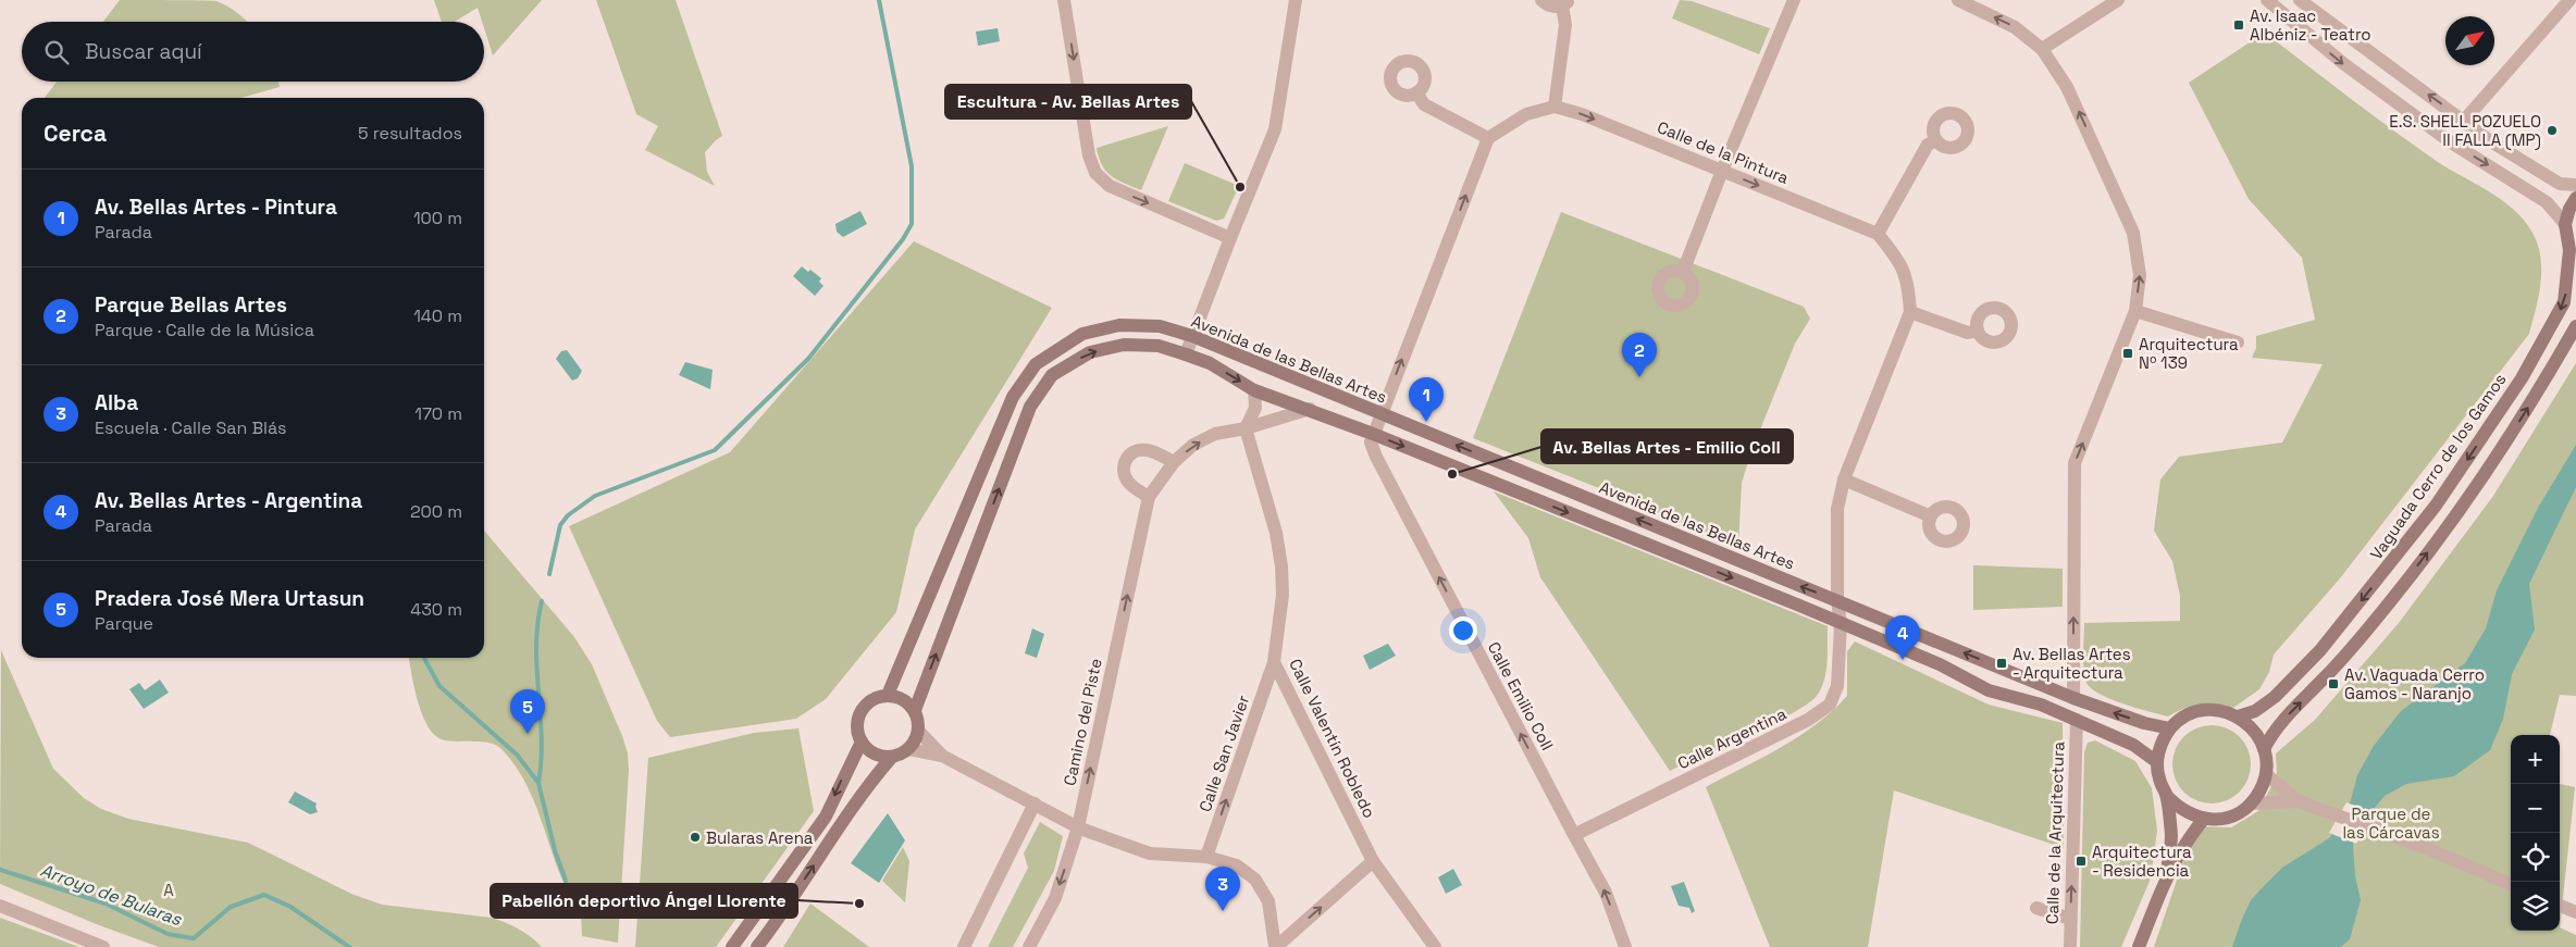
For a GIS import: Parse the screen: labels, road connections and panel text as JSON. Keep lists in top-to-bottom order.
{
  "streets": {
    "street": [
      "Calle de la Pintura",
      "Avenida de las Bellas Artes",
      "Vaguada Cerro de los Gamos",
      "Calle Emilio Coll",
      "Camino del Piste",
      "Calle Valentín Robledo",
      "Calle Argentina",
      "Calle San Javier",
      "Calle de la Arquitectura"
    ]
  },
  "crossings": [
    ["Calle de la Pintura", "Avenida de las Bellas Artes"],
    ["Calle de la Pintura", "Calle Argentina"],
    ["Avenida de las Bellas Artes", "Vaguada Cerro de los Gamos"],
    ["Avenida de las Bellas Artes", "Calle Emilio Coll"],
    ["Avenida de las Bellas Artes", "Camino del Piste"],
    ["Avenida de las Bellas Artes", "Calle Argentina"],
    ["Avenida de las Bellas Artes", "Calle de la Arquitectura"],
    ["Calle Emilio Coll", "Calle Argentina"],
    ["Camino del Piste", "Calle Valentín Robledo"],
    ["Calle Valentín Robledo", "Calle San Javier"]
  ],
  "one_way": ["Calle de la Pintura", "Calle Emilio Coll", "Calle San Javier"],
  "water": ["Arroyo de Bularas"],
  "parks": ["Parque de las Cárcavas", "A"],
  "places": {
    "transit": [
      "Av. Isaac Albéniz - Teatro",
      "Arquitectura Nº 139",
      "Av. Bellas Artes - Arquitectura",
      "Av. Vaguada Cerro Gamos - Naranjo",
      "Arquitectura - Residencia"
    ],
    "other": [
      "E.S. SHELL POZUELO II FALLA (MP)",
      "Escultura - Av. Bellas Artes",
      "Av. Bellas Artes - Emilio Coll",
      "Bularas Arena",
      "Pabellón deportivo Ángel Llorente"
    ]
  },
  "north": "top right",
  "page": {
    "search": "Buscar aquí",
    "heading": ["Cerca", "5 resultados"],
    "list": [
      {
        "mark": "1",
        "name": "Av. Bellas Artes - Pintura",
        "note": "Parada",
        "value": "100 m"
      },
      {
        "mark": "2",
        "name": "Parque Bellas Artes",
        "note": "Parque · Calle de la Música",
        "value": "140 m"
      },
      {
        "mark": "3",
        "name": "Alba",
        "note": "Escuela · Calle San Blás",
        "value": "170 m"
      },
      {
        "mark": "4",
        "name": "Av. Bellas Artes - Argentina",
        "note": "Parada",
        "value": "200 m"
      },
      {
        "mark": "5",
        "name": "Pradera José Mera Urtasun",
        "note": "Parque",
        "value": "430 m"
      }
    ],
    "pins": [
      "2",
      "1",
      "4",
      "5",
      "3"
    ],
    "map_buttons": ["+", "−"]
  }
}
